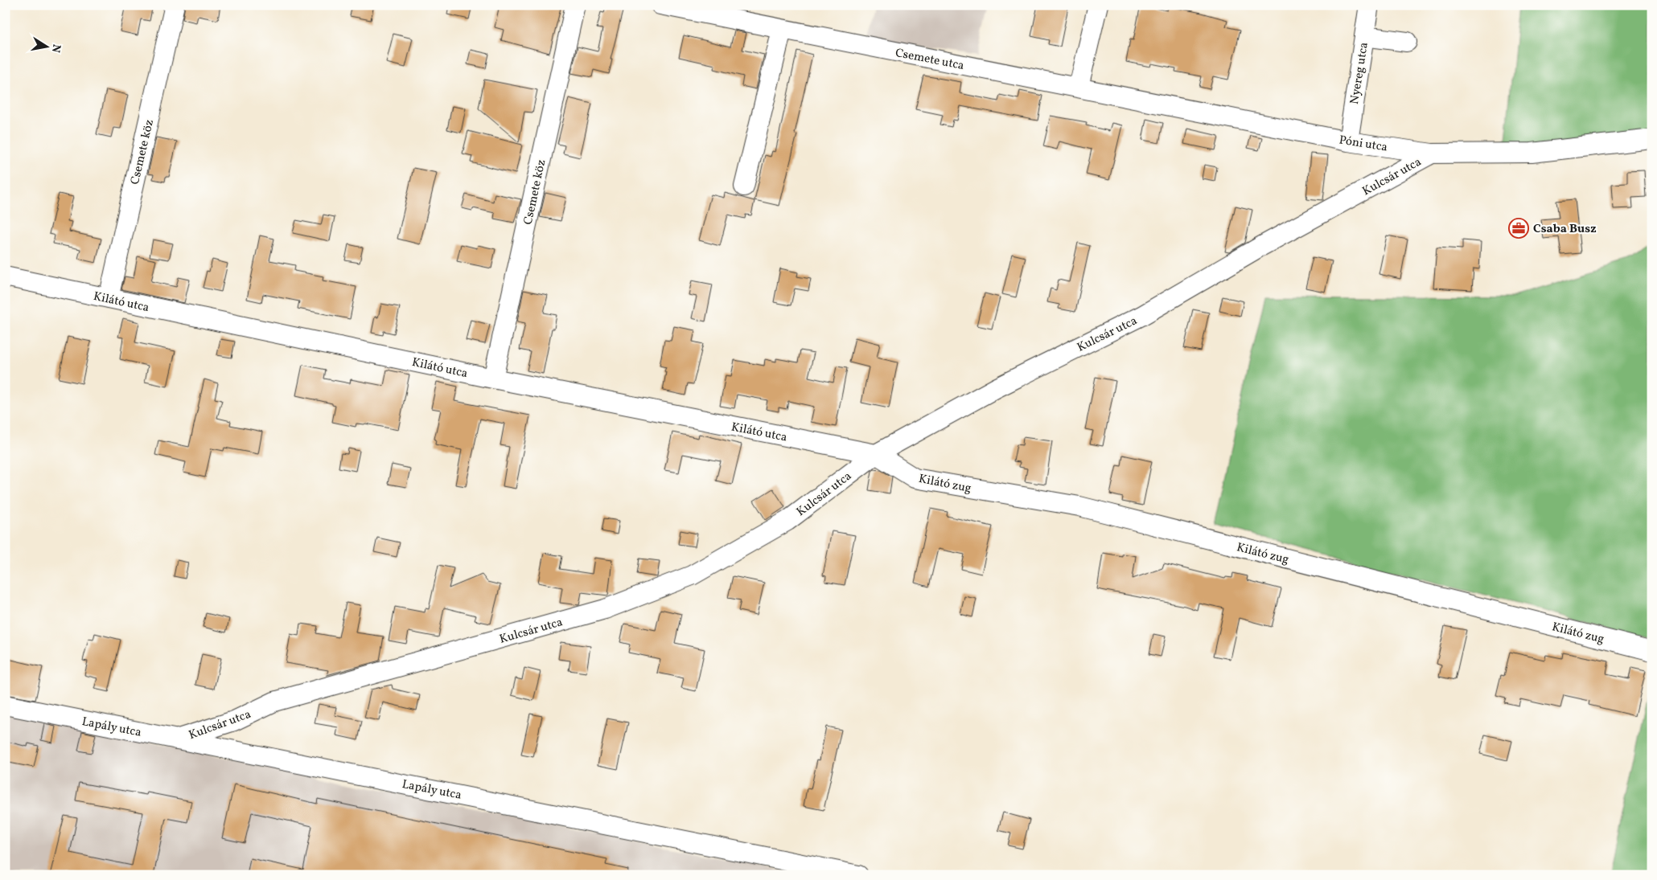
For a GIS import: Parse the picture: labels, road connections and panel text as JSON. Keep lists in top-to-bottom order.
{
  "streets": {
    "street": [
      "Csemete utca",
      "Nyereg utca",
      "Póni utca",
      "Csemete köz",
      "Kulcsár utca",
      "Kilátó utca",
      "Kilátó zug",
      "Lapály utca"
    ]
  },
  "crossings": [
    ["Csemete utca", "Póni utca"],
    ["Nyereg utca", "Póni utca"],
    ["Póni utca", "Kulcsár utca"],
    ["Csemete köz", "Kilátó utca"],
    ["Kulcsár utca", "Kilátó utca"],
    ["Kulcsár utca", "Kilátó zug"],
    ["Kulcsár utca", "Lapály utca"],
    ["Kilátó utca", "Kilátó zug"]
  ],
  "places": {
    "office": ["Csaba Busz"]
  },
  "north": "right"
}
